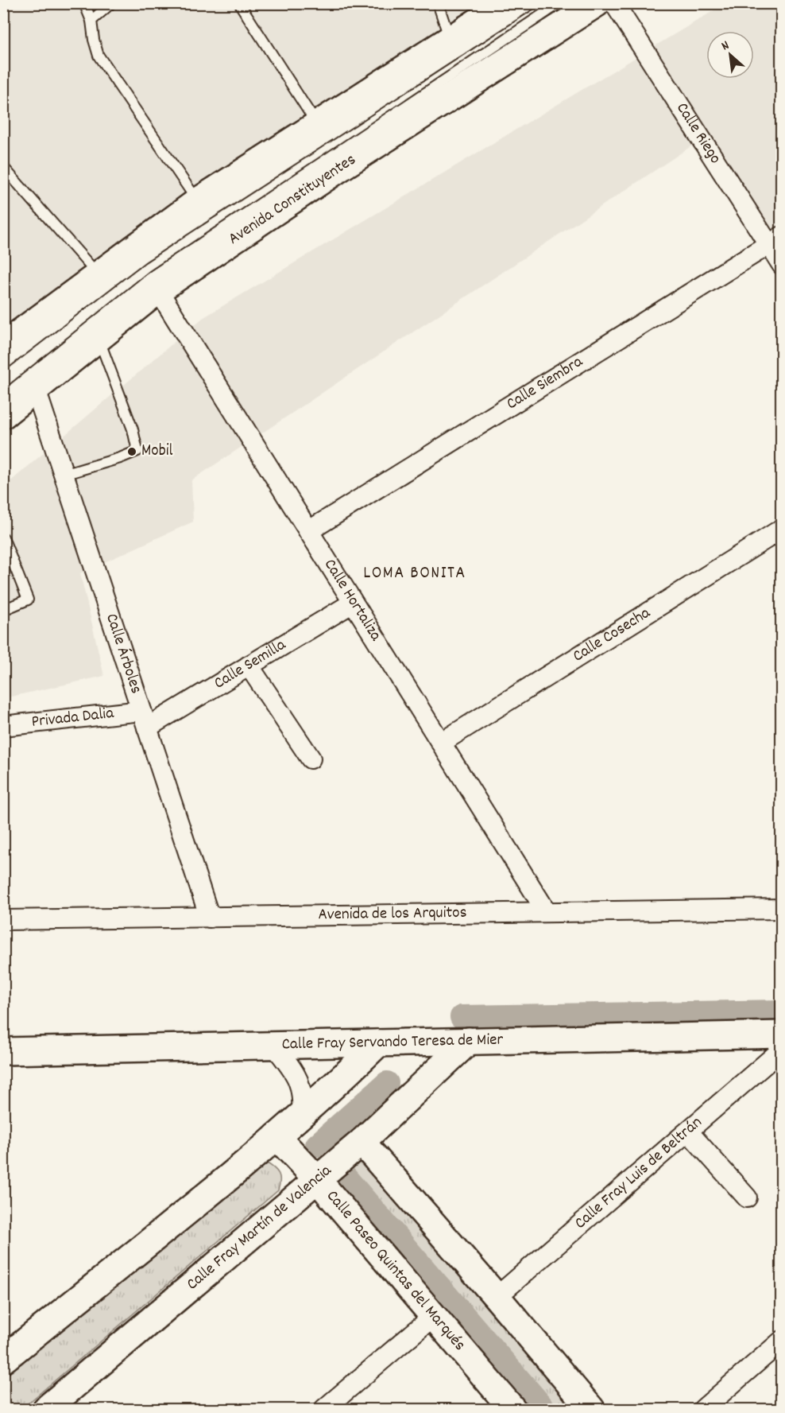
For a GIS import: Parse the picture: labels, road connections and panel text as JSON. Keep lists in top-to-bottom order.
{
  "streets": {
    "street": [
      "Calle Riego",
      "Avenida Constituyentes",
      "Calle Siembra",
      "Calle Hortaliza",
      "Calle Cosecha",
      "Calle Árboles",
      "Calle Semilla",
      "Privada Dalia",
      "Avenida de los Arquitos",
      "Calle Fray Servando Teresa de Mier",
      "Calle Fray Luis de Beltrán",
      "Calle Fray Martín de Valencia",
      "Calle Paseo Quintas del Marqués"
    ]
  },
  "crossings": [
    ["Calle Riego", "Calle Siembra"],
    ["Avenida Constituyentes", "Calle Hortaliza"],
    ["Avenida Constituyentes", "Calle Árboles"],
    ["Calle Siembra", "Calle Hortaliza"],
    ["Calle Hortaliza", "Calle Cosecha"],
    ["Calle Hortaliza", "Calle Semilla"],
    ["Calle Hortaliza", "Avenida de los Arquitos"],
    ["Calle Árboles", "Calle Semilla"],
    ["Calle Árboles", "Privada Dalia"],
    ["Calle Árboles", "Avenida de los Arquitos"],
    ["Calle Semilla", "Privada Dalia"],
    ["Calle Fray Servando Teresa de Mier", "Calle Fray Martín de Valencia"],
    ["Calle Fray Martín de Valencia", "Calle Paseo Quintas del Marqués"]
  ],
  "districts": ["LOMA BONITA"],
  "places": ["Mobil"],
  "north": "top left"
}
